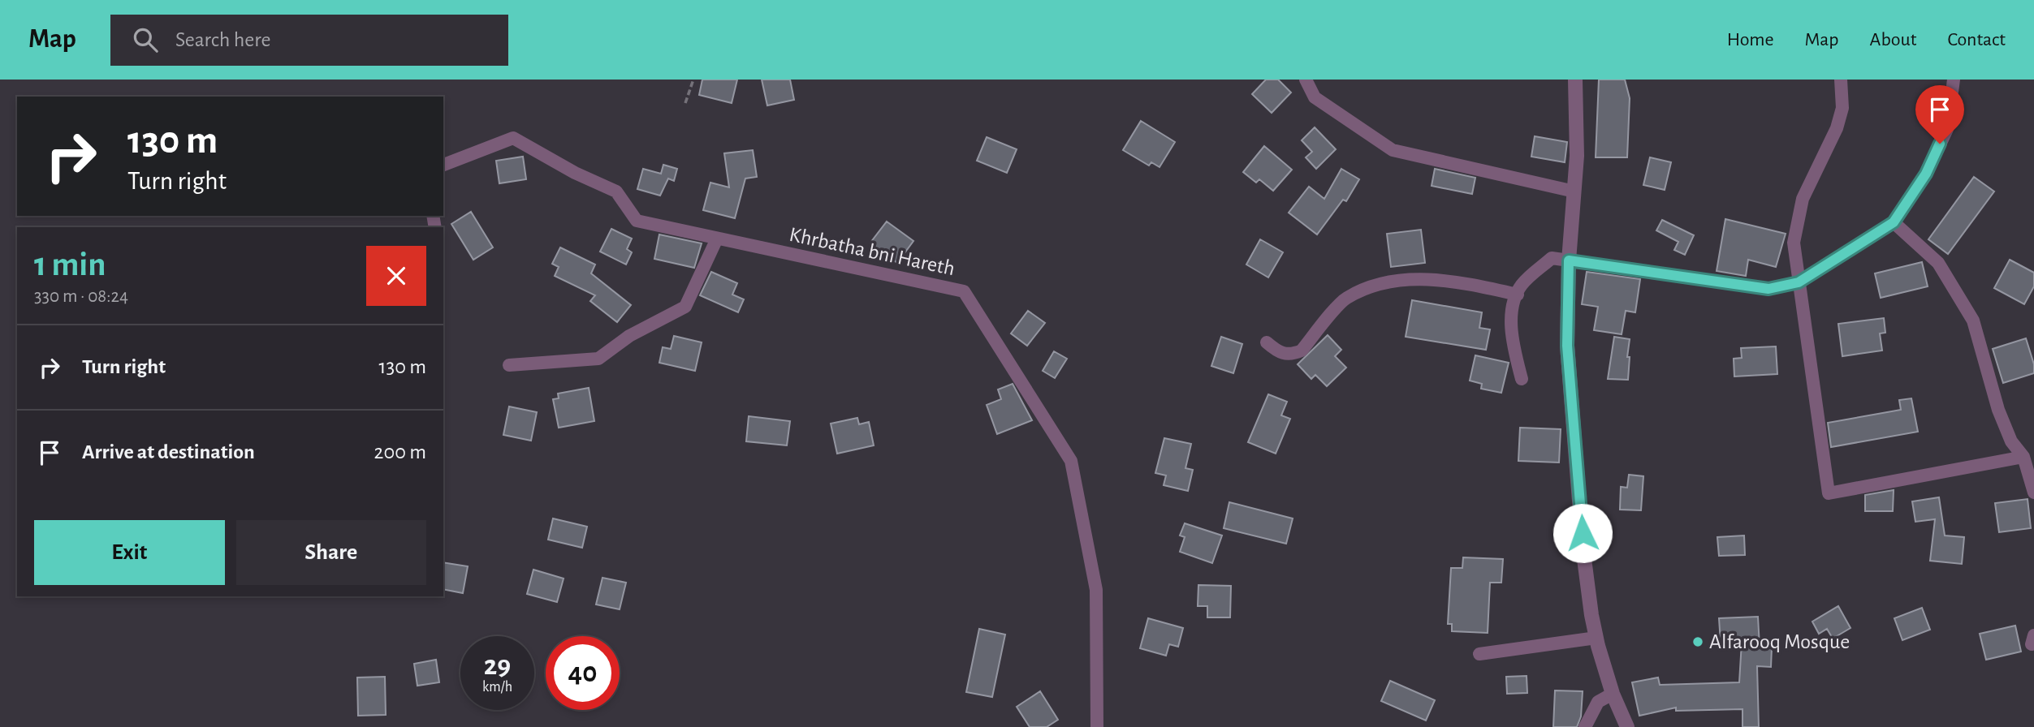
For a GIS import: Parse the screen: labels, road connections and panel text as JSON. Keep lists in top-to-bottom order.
{
  "streets": {
    "street": ["Khrbatha bni Hareth"]
  },
  "places": ["Alfarooq Mosque"],
  "page": {
    "header": "Map",
    "search": "Search here",
    "nav": [
      "Home",
      "Map",
      "About",
      "Contact"
    ],
    "turn": ["130 m", "Turn right"],
    "heading": ["1 min", "330 m · 08:24"],
    "list": [
      {
        "name": "Turn right",
        "value": "130 m"
      },
      {
        "name": "Arrive at destination",
        "value": "200 m"
      }
    ],
    "buttons": ["Exit", "Share"],
    "speed": "29 km/h",
    "limit": "40"
  }
}
